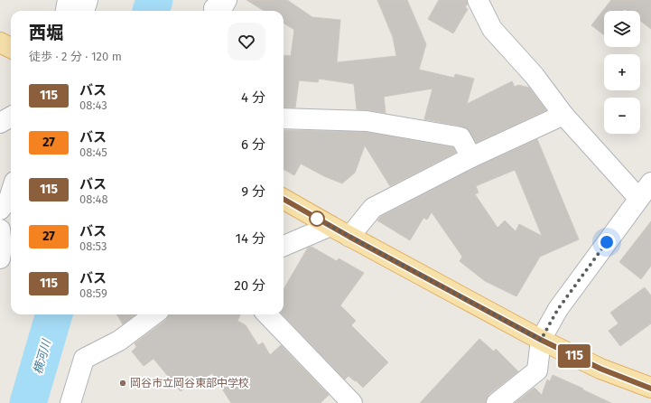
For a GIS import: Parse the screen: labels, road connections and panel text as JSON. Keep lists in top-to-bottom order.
{
  "water": ["横河川"],
  "places": ["岡谷市立岡谷東部中学校"],
  "lines": ["bus line 115"],
  "page": {
    "on_map": "115",
    "map_buttons": ["+", "−"],
    "heading": ["西堀", "徒歩 · 2 分 · 120 m"],
    "list": [
      {
        "mark": "115",
        "name": "バス",
        "note": "08:43",
        "value": "4 分"
      },
      {
        "mark": "27",
        "name": "バス",
        "note": "08:45",
        "value": "6 分"
      },
      {
        "mark": "115",
        "name": "バス",
        "note": "08:48",
        "value": "9 分"
      },
      {
        "mark": "27",
        "name": "バス",
        "note": "08:53",
        "value": "14 分"
      },
      {
        "mark": "115",
        "name": "バス",
        "note": "08:59",
        "value": "20 分"
      }
    ]
  }
}
